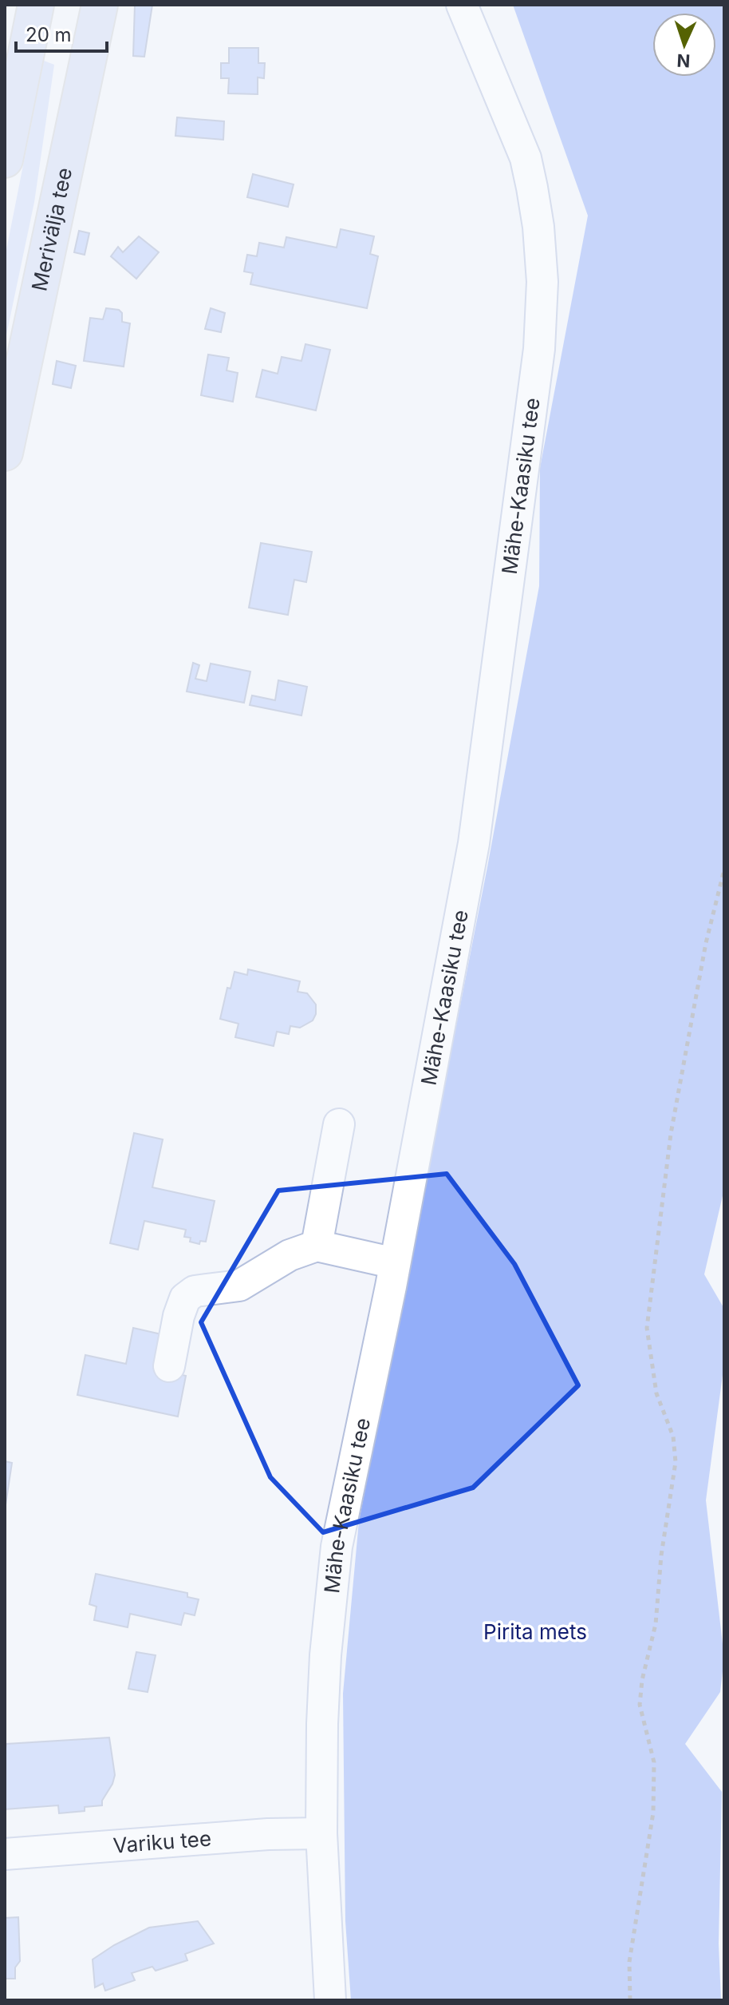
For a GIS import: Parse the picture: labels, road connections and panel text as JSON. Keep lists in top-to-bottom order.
{
  "streets": {
    "main road": ["Merivälja tee"],
    "street": ["Mähe-Kaasiku tee", "Variku tee"]
  },
  "crossings": [
    ["Mähe-Kaasiku tee", "Variku tee"]
  ],
  "parks": ["Pirita mets"],
  "scale_bar": "20 m",
  "north": "bottom"
}
